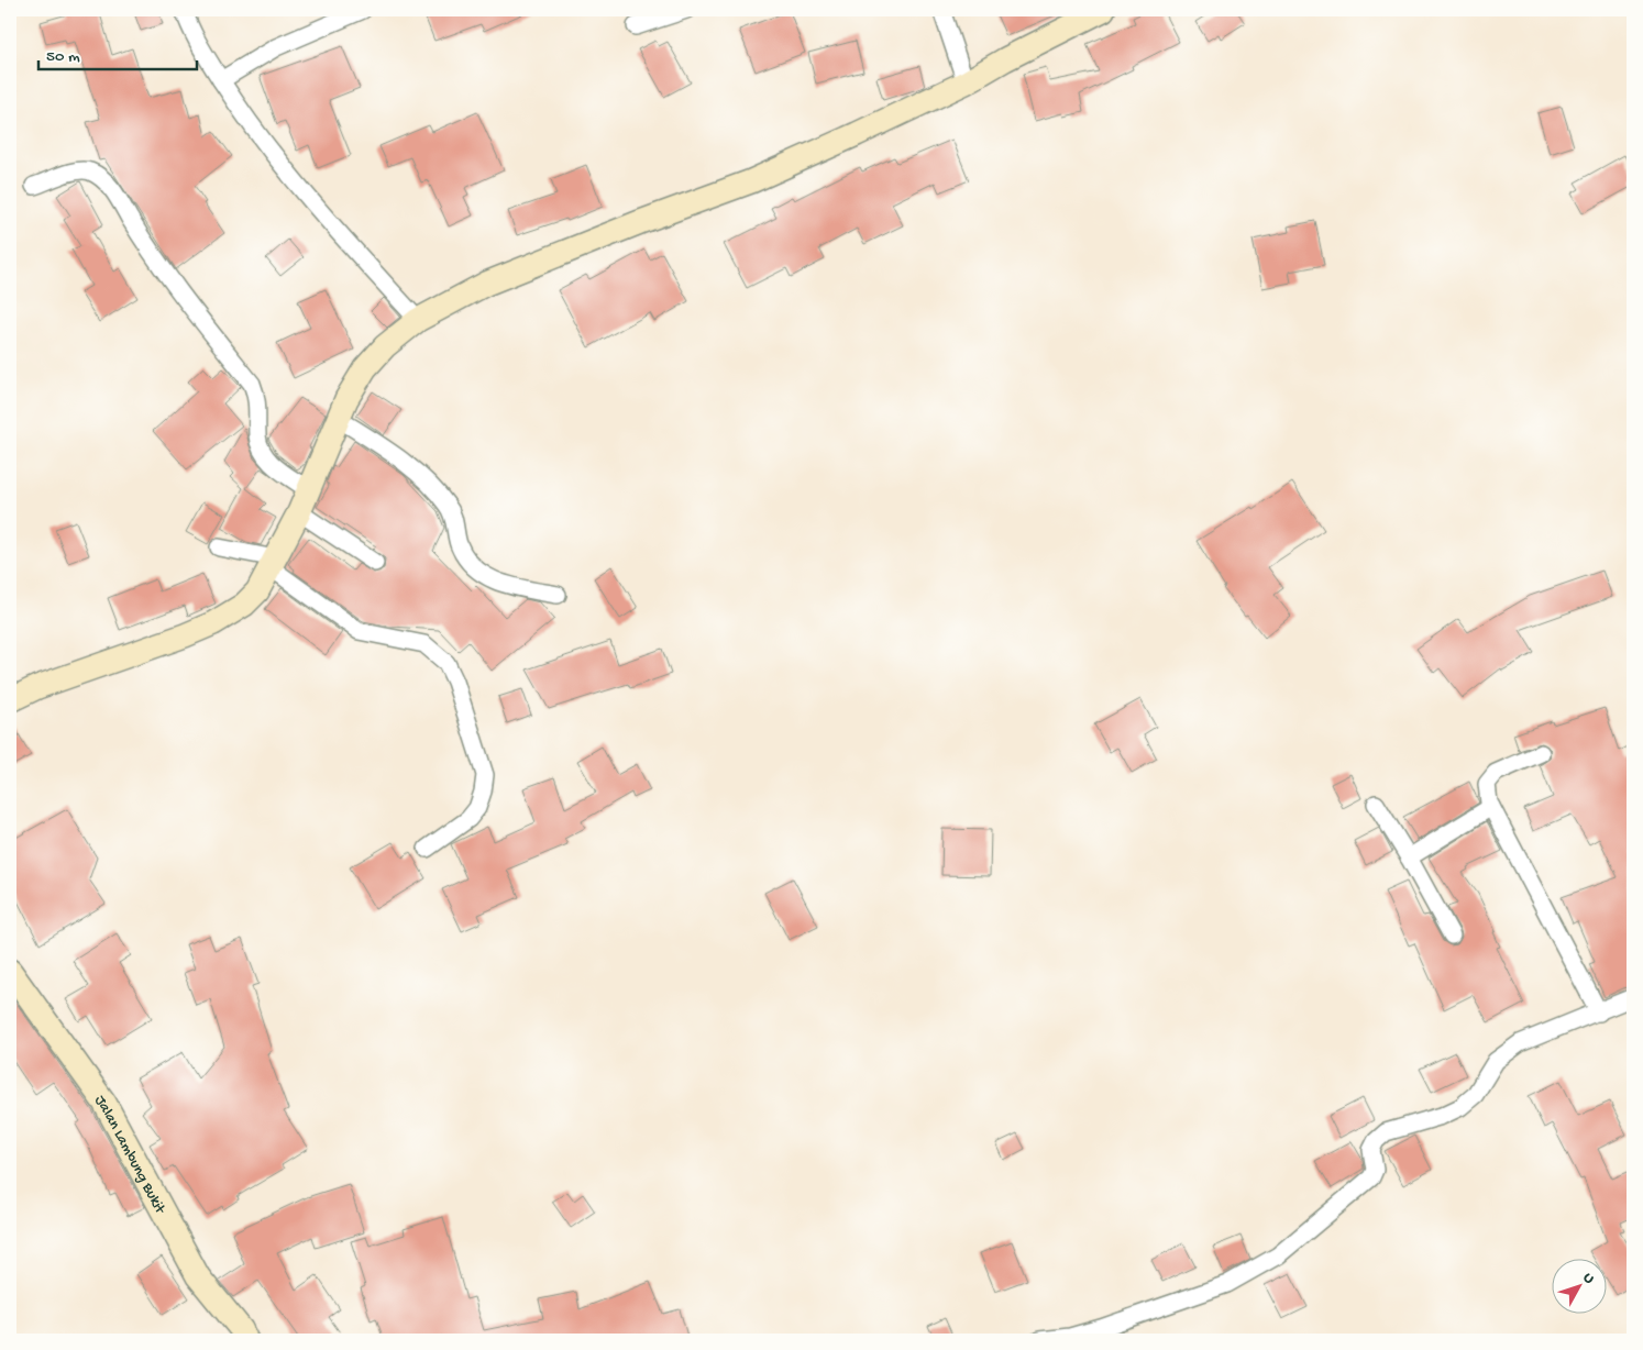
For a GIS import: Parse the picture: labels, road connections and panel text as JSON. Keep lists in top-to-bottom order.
{
  "streets": {
    "street": ["Jalan Lambung Bukit"]
  },
  "scale_bar": "50 m",
  "north": "top right"
}
